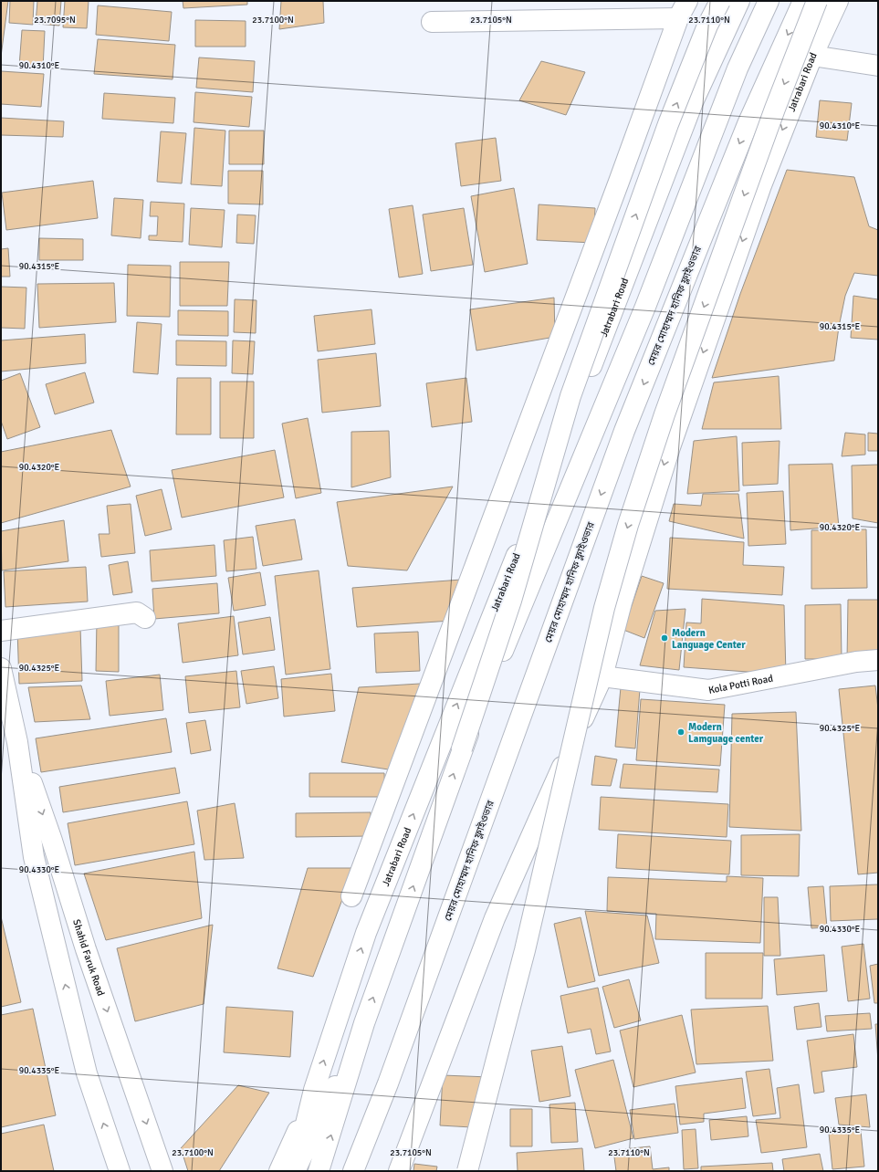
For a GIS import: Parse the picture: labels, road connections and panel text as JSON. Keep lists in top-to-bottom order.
{
  "streets": {
    "main road": [
      "Jatrabari Road",
      "মেয়র মোহাম্মদ হানিফ ফ্লাইওভার",
      "Kola Potti Road",
      "Shahid Faruk Road"
    ]
  },
  "crossings": [
    ["Jatrabari Road", "Kola Potti Road"]
  ],
  "places": ["Modern Language Center", "Modern Lamguage center"],
  "coordinates": [
    "23.7100°N",
    "23.7105°N",
    "23.7110°N",
    "23.7095°N",
    "90.4310°E",
    "90.4315°E",
    "90.4320°E",
    "90.4325°E",
    "90.4330°E",
    "90.4335°E"
  ]
}
